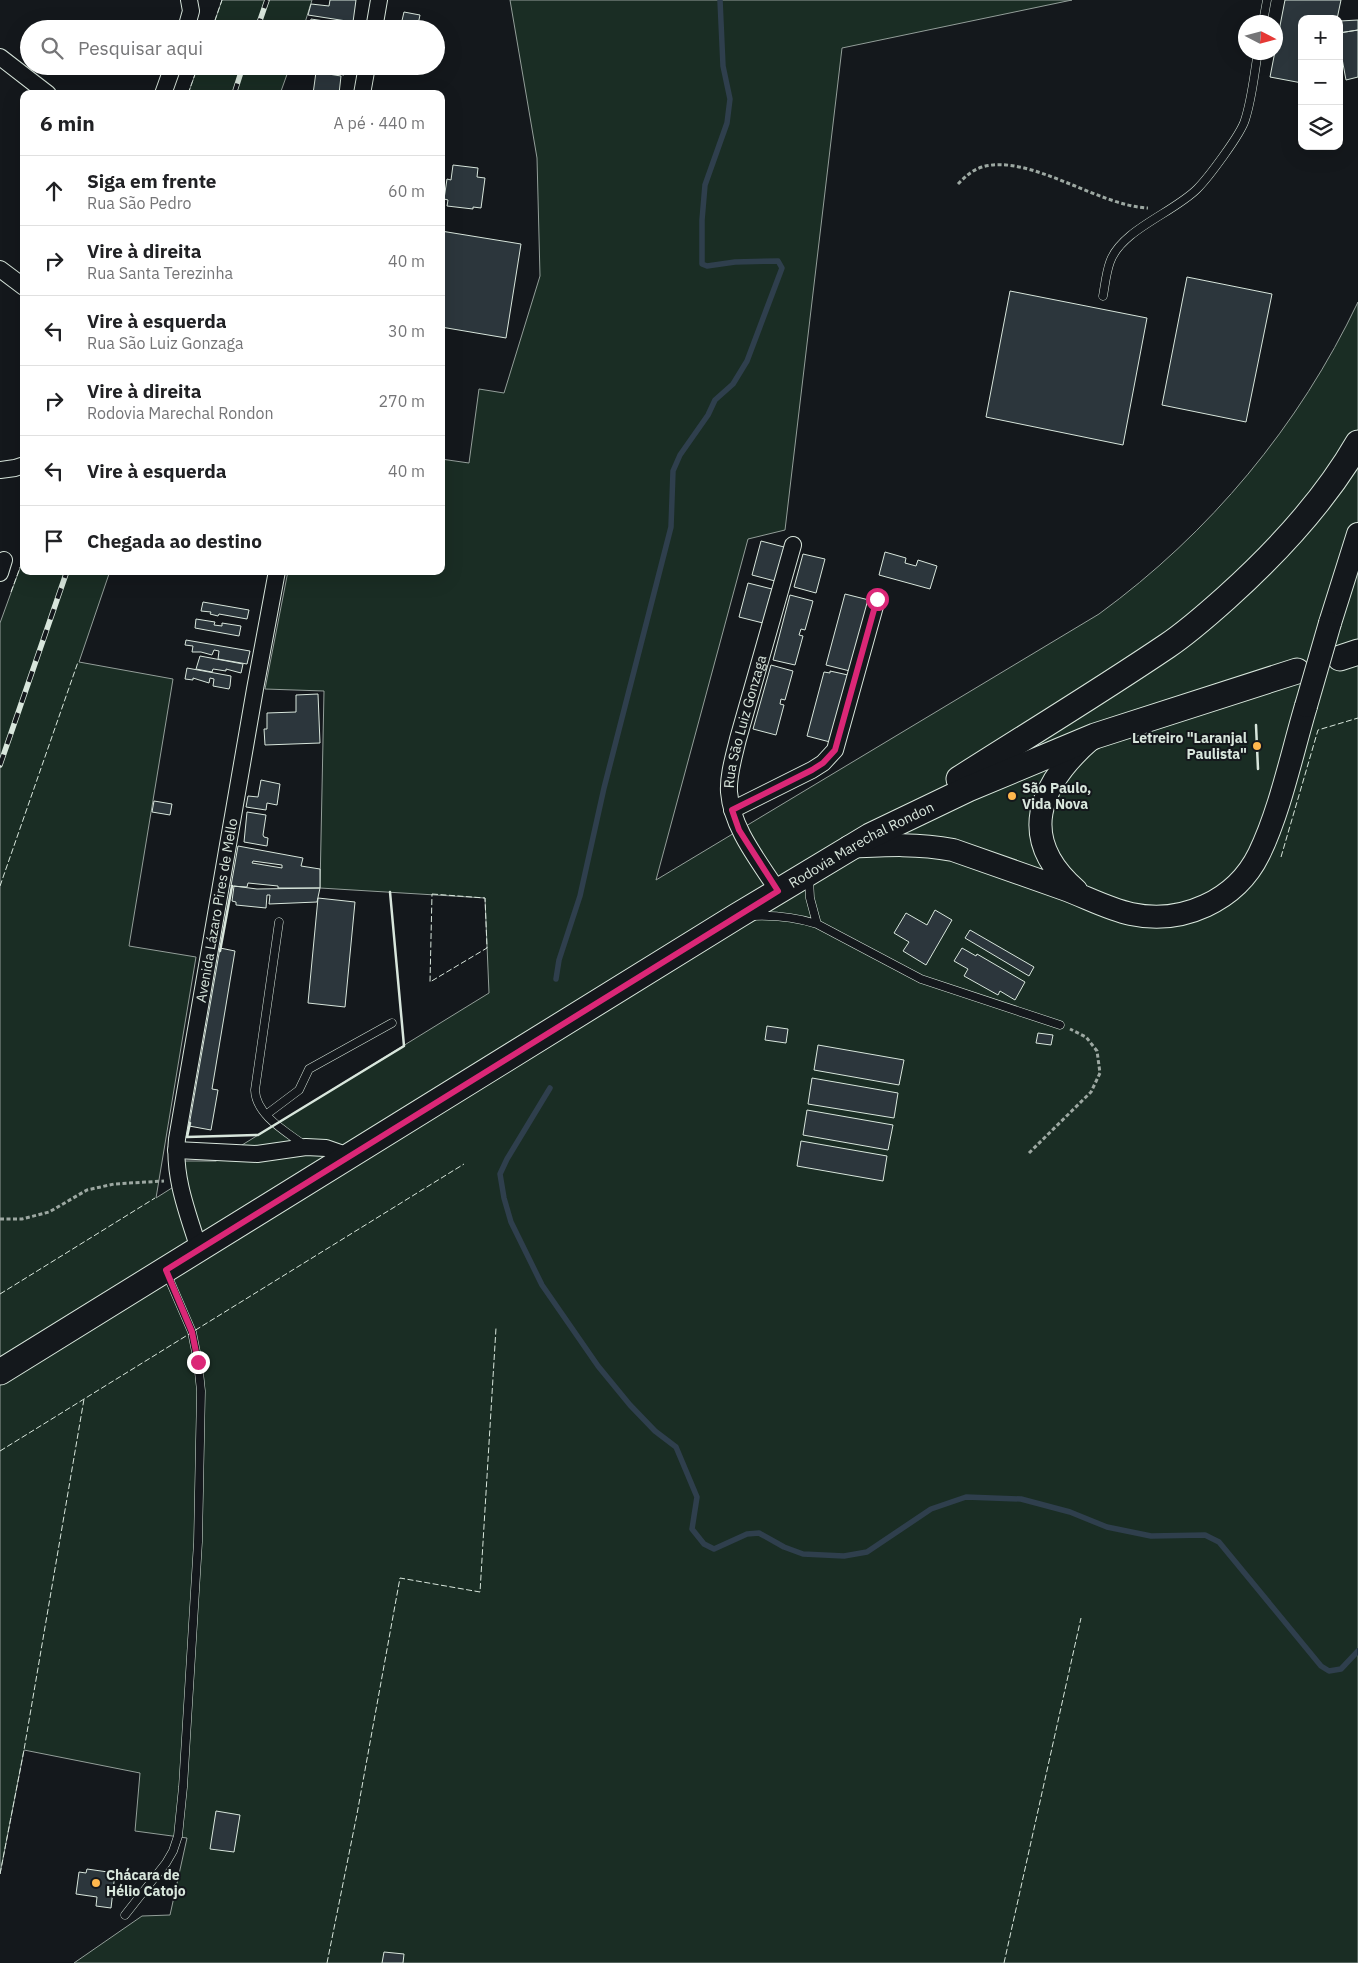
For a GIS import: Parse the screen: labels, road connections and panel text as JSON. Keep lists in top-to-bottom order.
{
  "streets": {
    "main road": ["Rodovia Marechal Rondon"],
    "street": ["Rua São Luiz Gonzaga", "Avenida Lázaro Pires de Mello"]
  },
  "crossings": [
    ["Rua São Luiz Gonzaga", "Rodovia Marechal Rondon"],
    ["Rodovia Marechal Rondon", "Avenida Lázaro Pires de Mello"]
  ],
  "places": ["Letreiro \"Laranjal Paulista\"", "São Paulo, Vida Nova", "Chácara de Hélio Catojo"],
  "north": "right",
  "page": {
    "map_buttons": ["+", "−"],
    "search": "Pesquisar aqui",
    "heading": ["6 min", "A pé · 440 m"],
    "list": [
      ["Siga em frente", "Rua São Pedro", "60 m"],
      ["Vire à direita", "Rua Santa Terezinha", "40 m"],
      ["Vire à esquerda", "Rua São Luiz Gonzaga", "30 m"],
      ["Vire à direita", "Rodovia Marechal Rondon", "270 m"],
      ["Vire à esquerda", "40 m"],
      "Chegada ao destino"
    ]
  }
}
